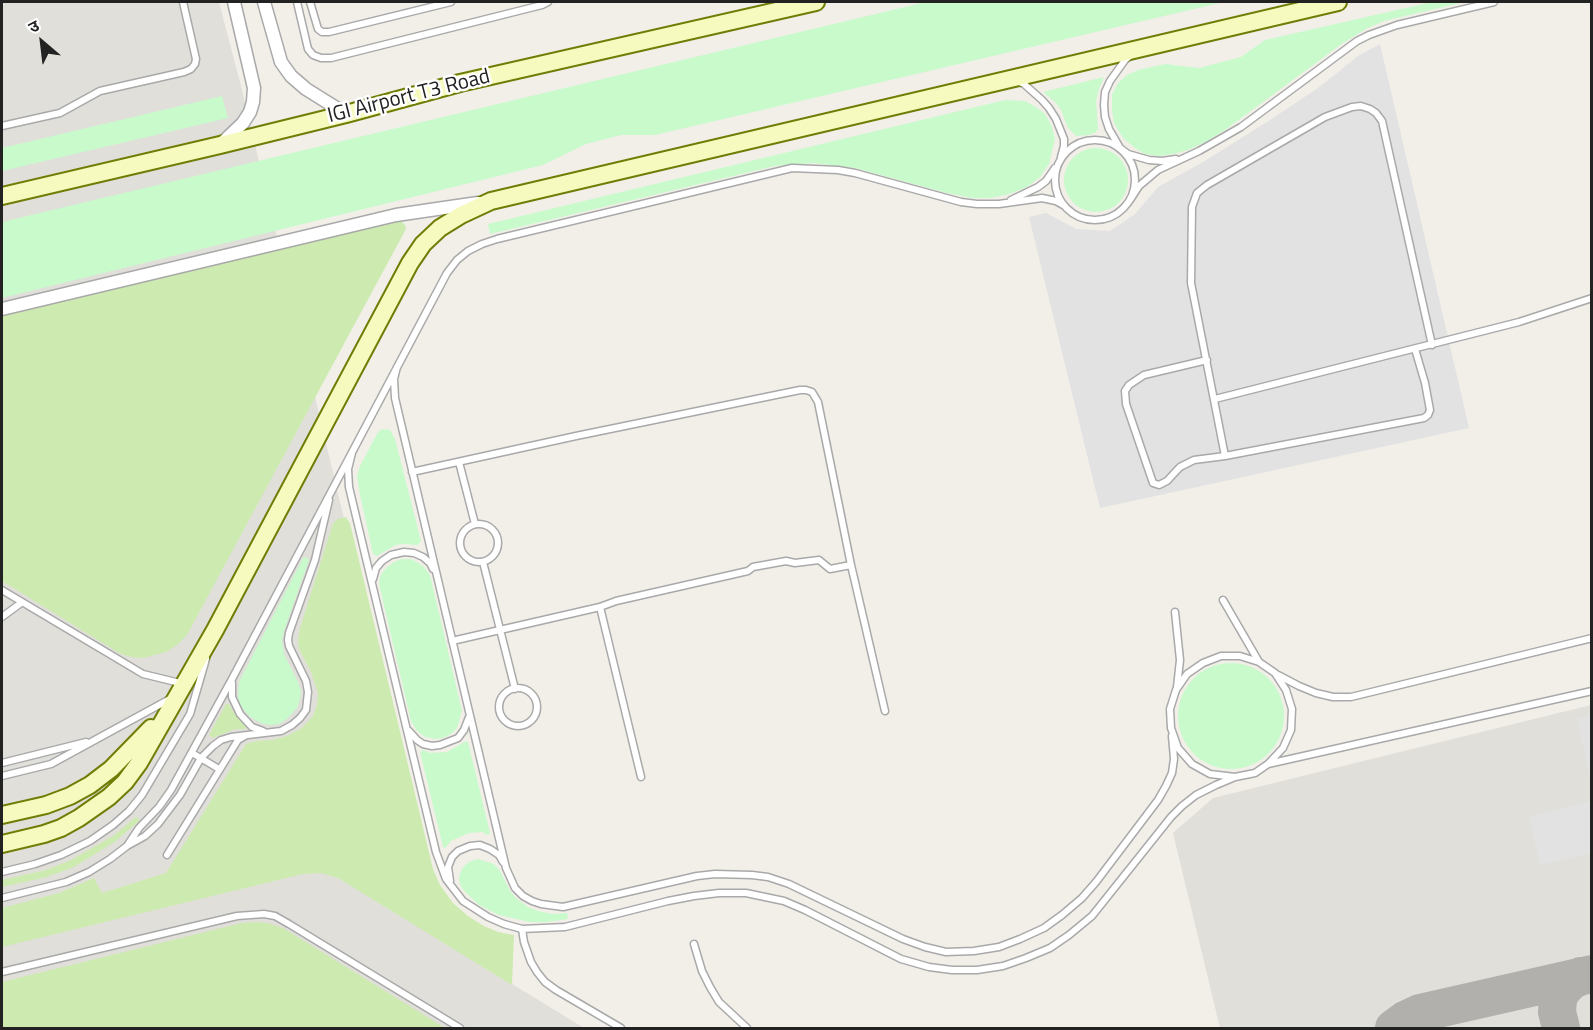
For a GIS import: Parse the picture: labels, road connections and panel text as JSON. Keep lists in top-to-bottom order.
{
  "streets": {
    "main road": ["IGI Airport T3 Road"]
  },
  "north": "top left"
}
